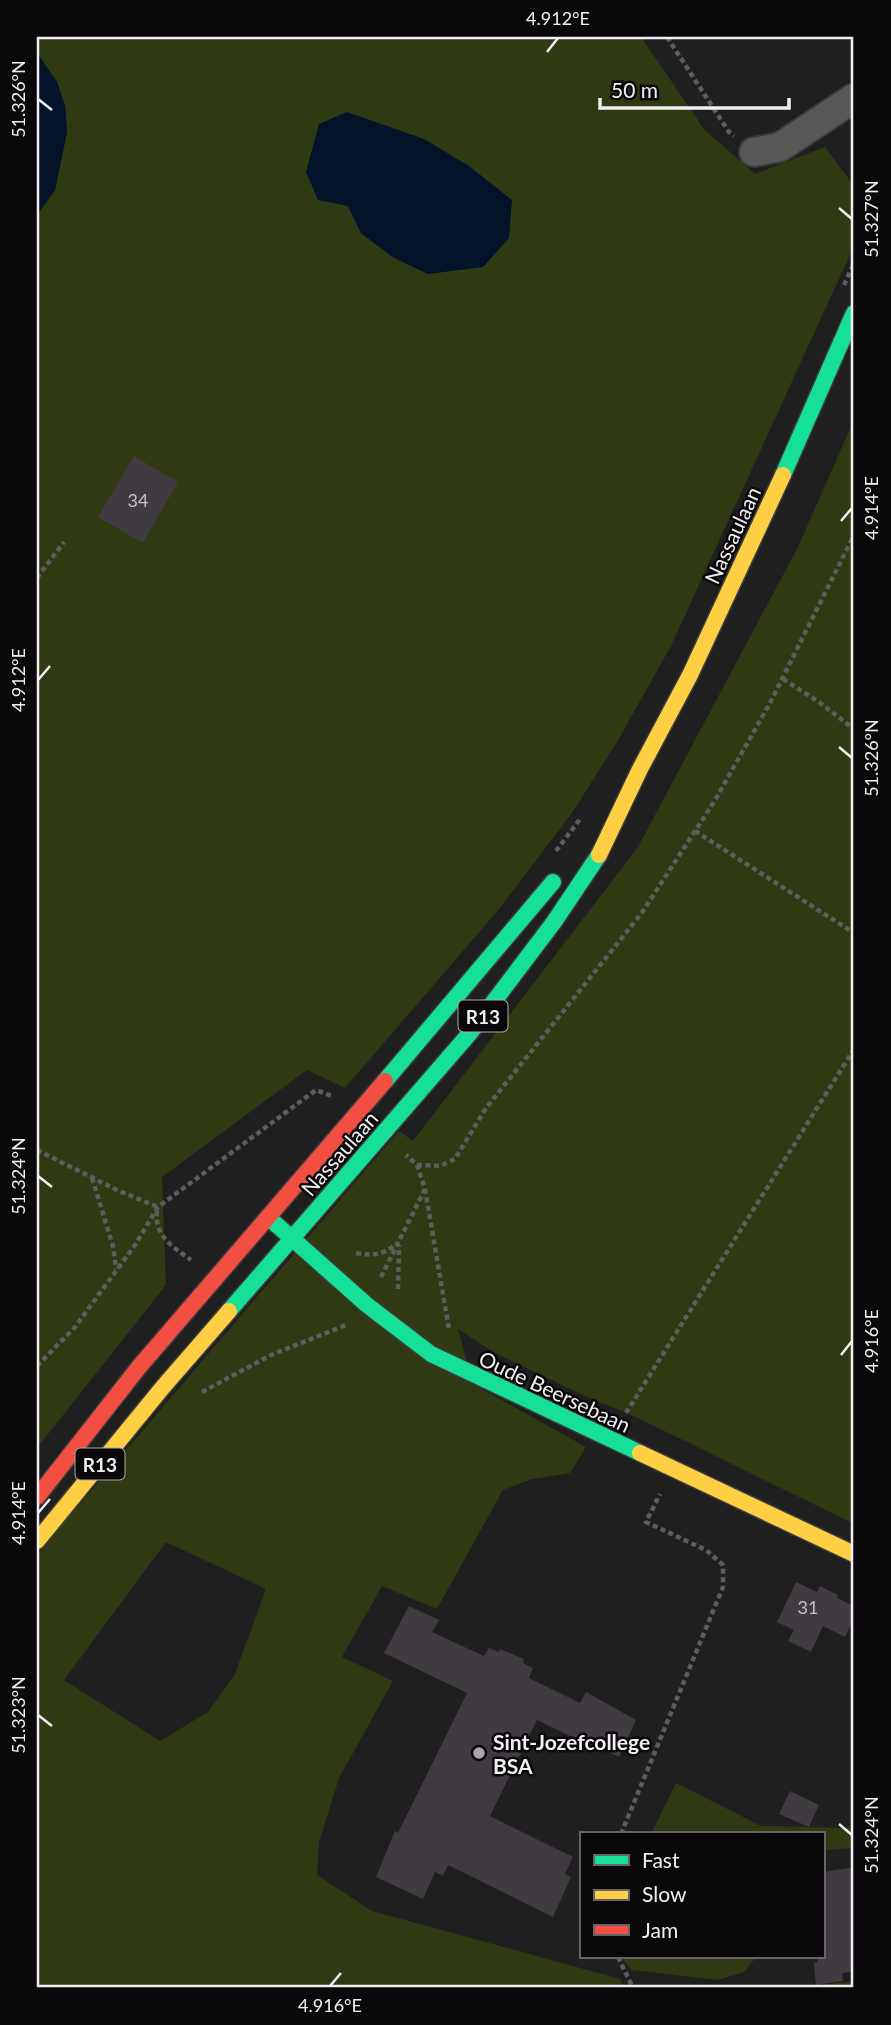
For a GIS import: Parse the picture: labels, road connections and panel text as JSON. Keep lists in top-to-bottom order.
{
  "streets": {
    "main road": ["Nassaulaan", "R13", "Oude Beersebaan"]
  },
  "crossings": [
    ["Nassaulaan", "Oude Beersebaan"]
  ],
  "places": ["Sint-Jozefcollege BSA"],
  "house_numbers": ["34", "31"],
  "legend": ["Fast", "Slow", "Jam"],
  "scale_bar": "50 m",
  "coordinates": [
    "4.912°E",
    "51.326°N",
    "51.327°N",
    "4.914°E",
    "51.324°N",
    "4.916°E",
    "51.323°N"
  ]
}
